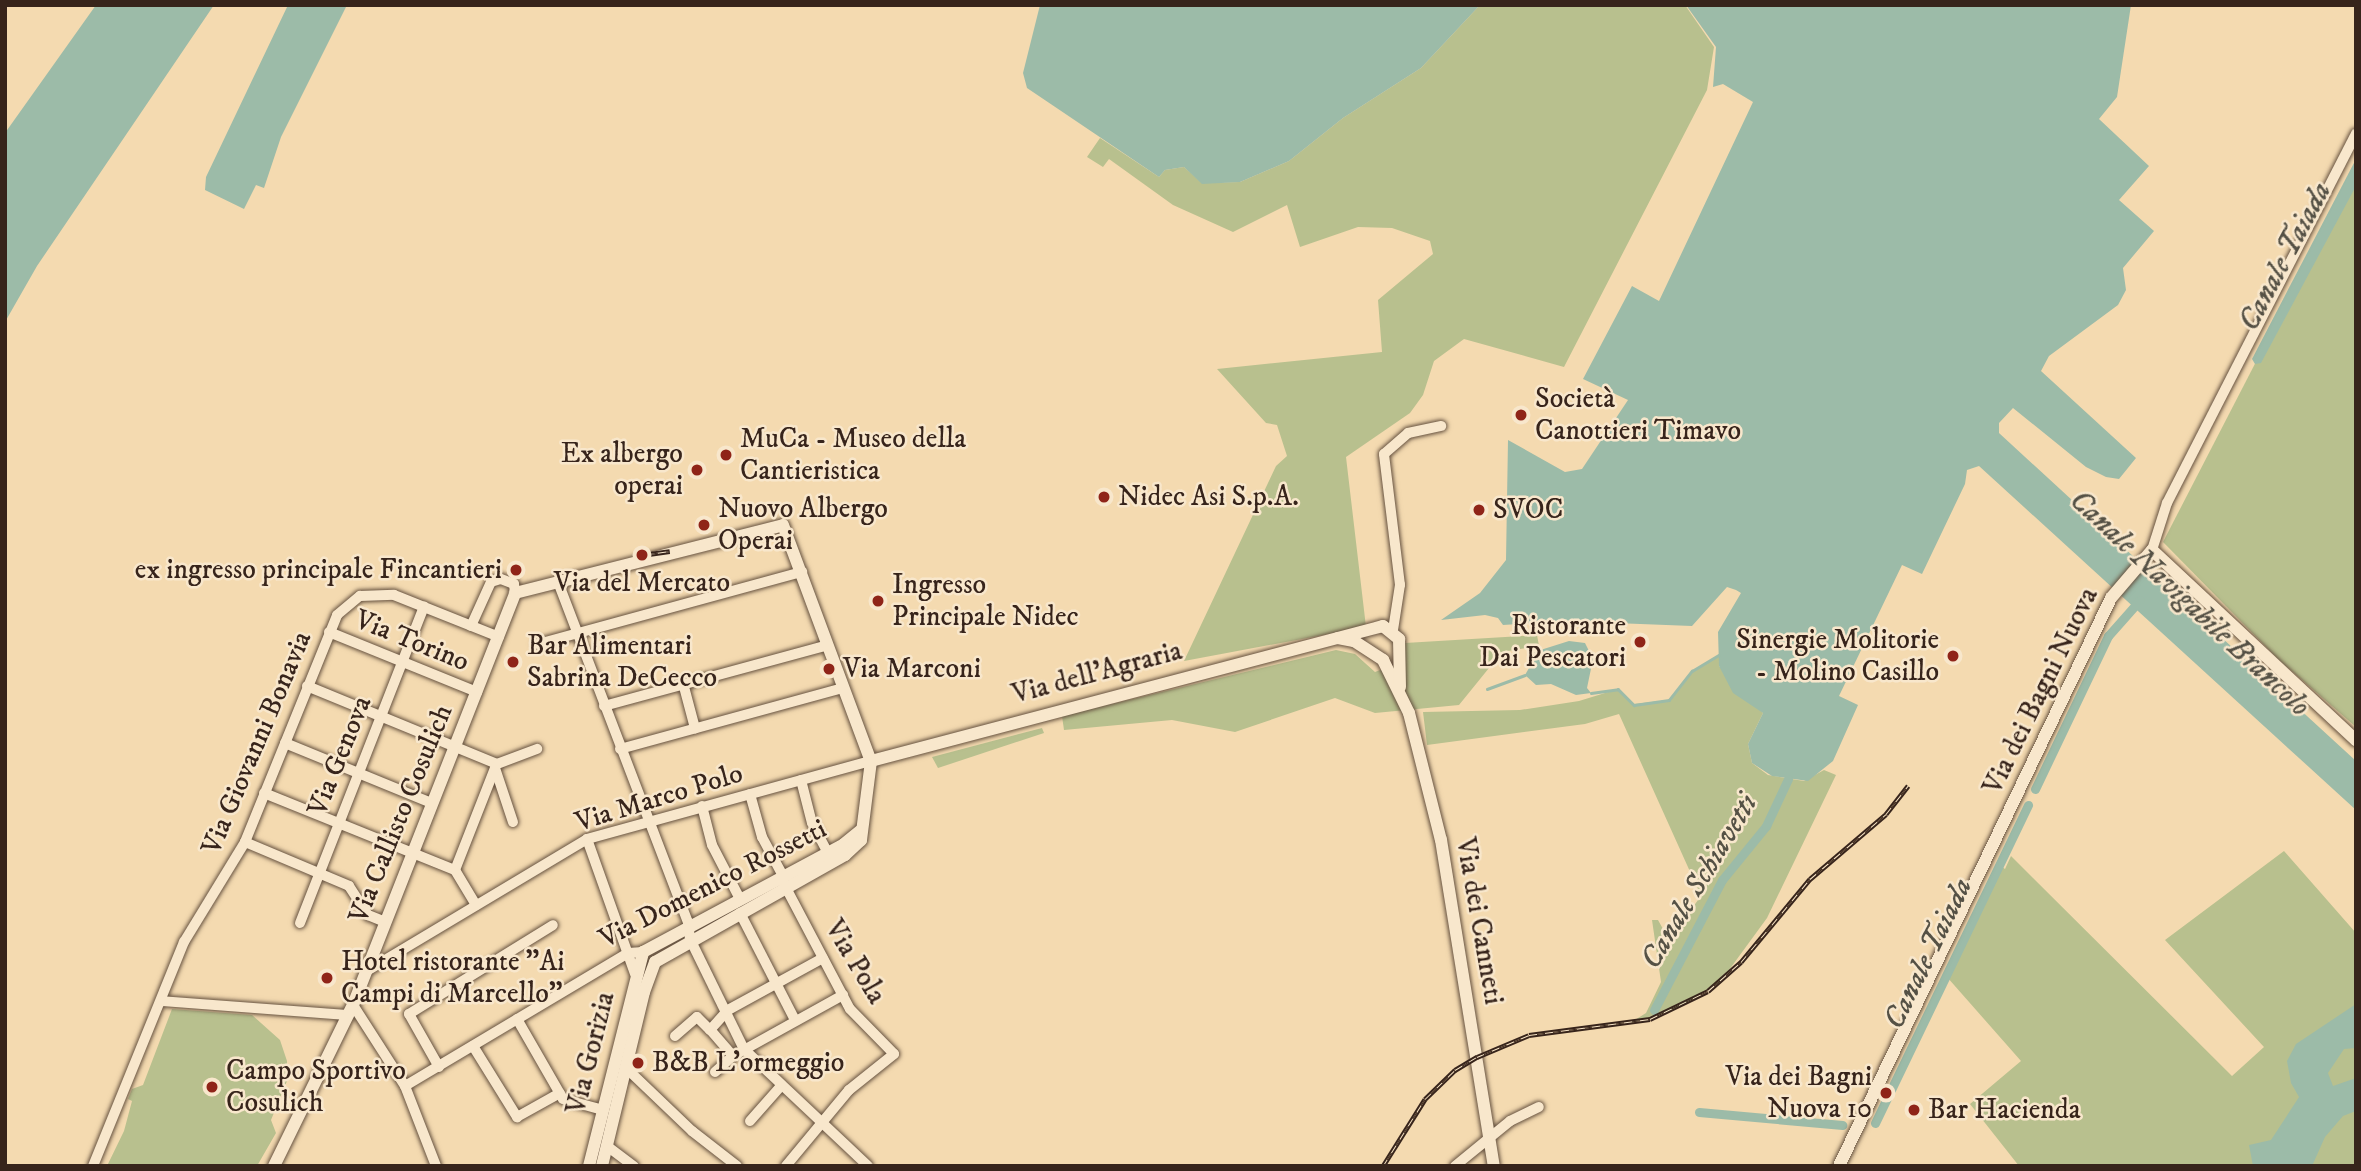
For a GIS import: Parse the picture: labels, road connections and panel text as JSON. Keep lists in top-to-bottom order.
{
  "streets": {
    "street": [
      "Via Torino",
      "Via dell'Agraria",
      "Via dei Bagni Nuova",
      "Via Giovanni Bonavia",
      "Via Genova",
      "Via Marco Polo",
      "Via Callisto Cosulich",
      "Via Domenico Rossetti",
      "Via dei Canneti",
      "Via Pola",
      "Via Gorizia"
    ]
  },
  "crossings": [
    ["Via Torino", "Via Giovanni Bonavia"],
    ["Via Torino", "Via Genova"],
    ["Via Torino", "Via Callisto Cosulich"],
    ["Via dell'Agraria", "Via Marco Polo"],
    ["Via Giovanni Bonavia", "Via Genova"],
    ["Via Giovanni Bonavia", "Via Callisto Cosulich"],
    ["Via Marco Polo", "Via Callisto Cosulich"],
    ["Via Marco Polo", "Via Pola"],
    ["Via Domenico Rossetti", "Via Pola"],
    ["Via Domenico Rossetti", "Via Gorizia"]
  ],
  "water": ["Canale Taiada", "Canale Navigabile Brancolo", "Canale Schiavetti"],
  "places": [
    "Società Canottieri Timavo",
    "MuCa - Museo della Cantieristica",
    "Ex albergo operai",
    "Nidec Asi S.p.A.",
    "SVOC",
    "Nuovo Albergo Operai",
    "Via del Mercato",
    "ex ingresso principale Fincantieri",
    "Ingresso Principale Nidec",
    "Ristorante Dai Pescatori",
    "Sinergie Molitorie - Molino Casillo",
    "Bar Alimentari Sabrina DeCecco",
    "Via Marconi",
    "Hotel ristorante \"Ai Campi di Marcello\"",
    "B&B L’ormeggio",
    "Campo Sportivo Cosulich",
    "Via dei Bagni Nuova 10",
    "Bar Hacienda"
  ]
}
